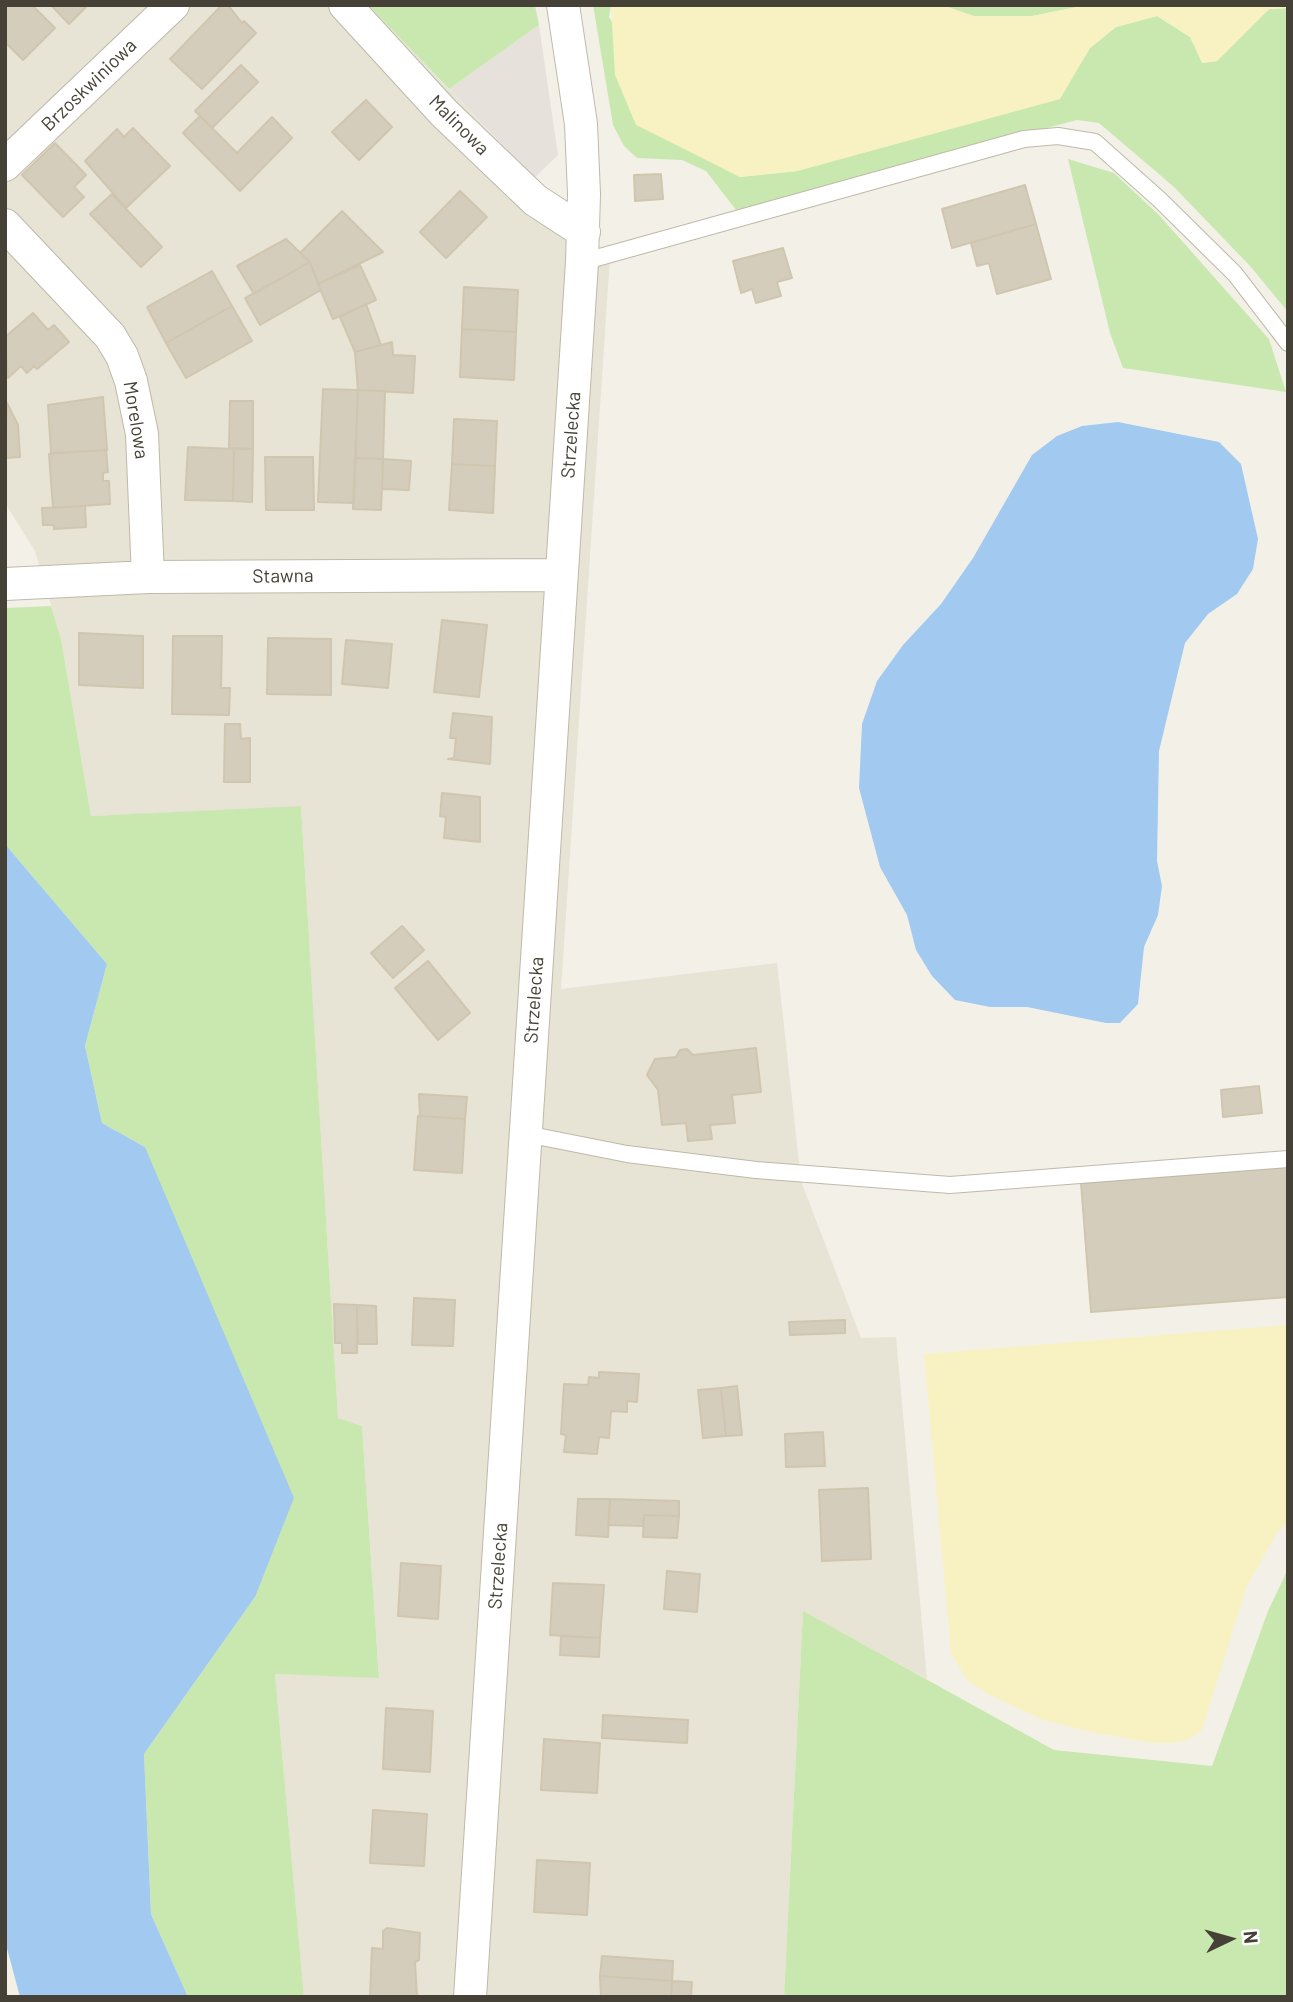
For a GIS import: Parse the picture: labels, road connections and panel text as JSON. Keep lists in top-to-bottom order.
{
  "streets": {
    "street": [
      "Brzoskwiniowa",
      "Malinowa",
      "Morelowa",
      "Strzelecka",
      "Stawna"
    ]
  },
  "crossings": [
    ["Malinowa", "Strzelecka"],
    ["Morelowa", "Stawna"],
    ["Strzelecka", "Stawna"]
  ],
  "north": "right"
}
